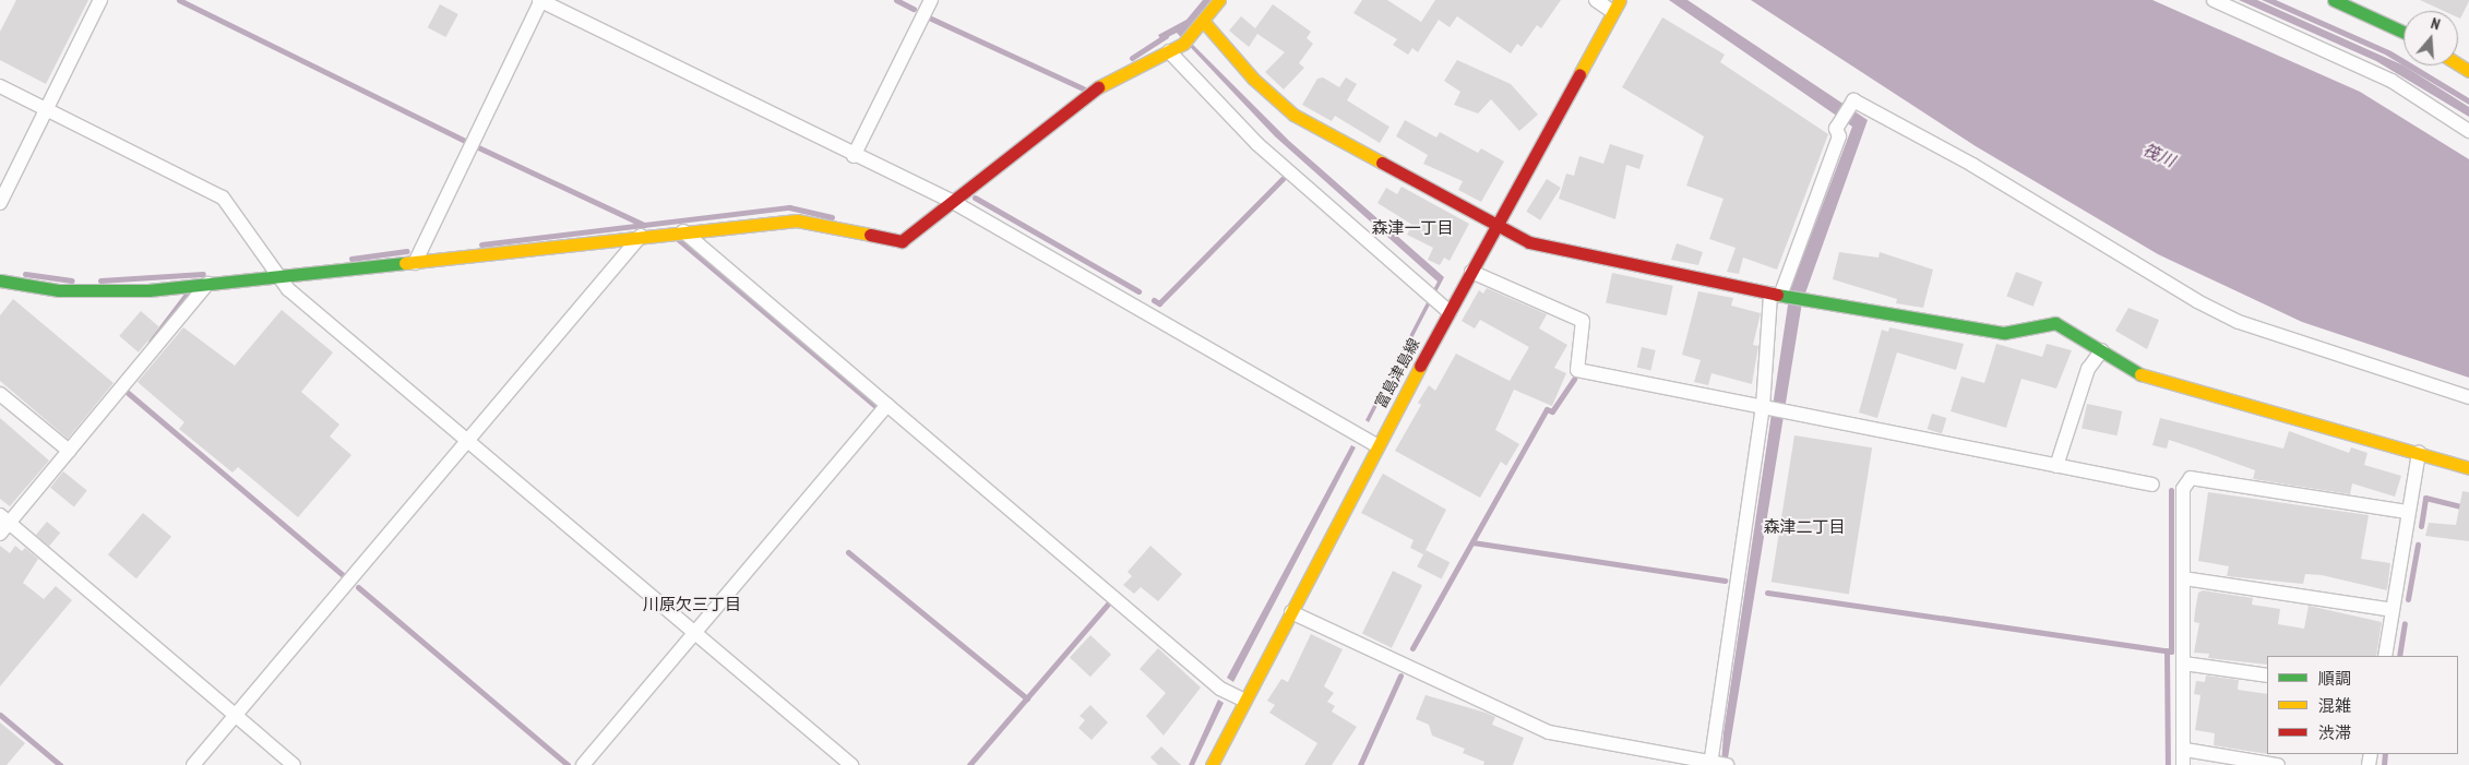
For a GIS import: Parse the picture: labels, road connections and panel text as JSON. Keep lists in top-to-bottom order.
{
  "streets": {
    "street": ["富島津島線"]
  },
  "districts": ["森津一丁目", "森津二丁目", "川原欠三丁目"],
  "water": ["筏川"],
  "legend": ["順調", "混雑", "渋滞"],
  "north": "top"
}
